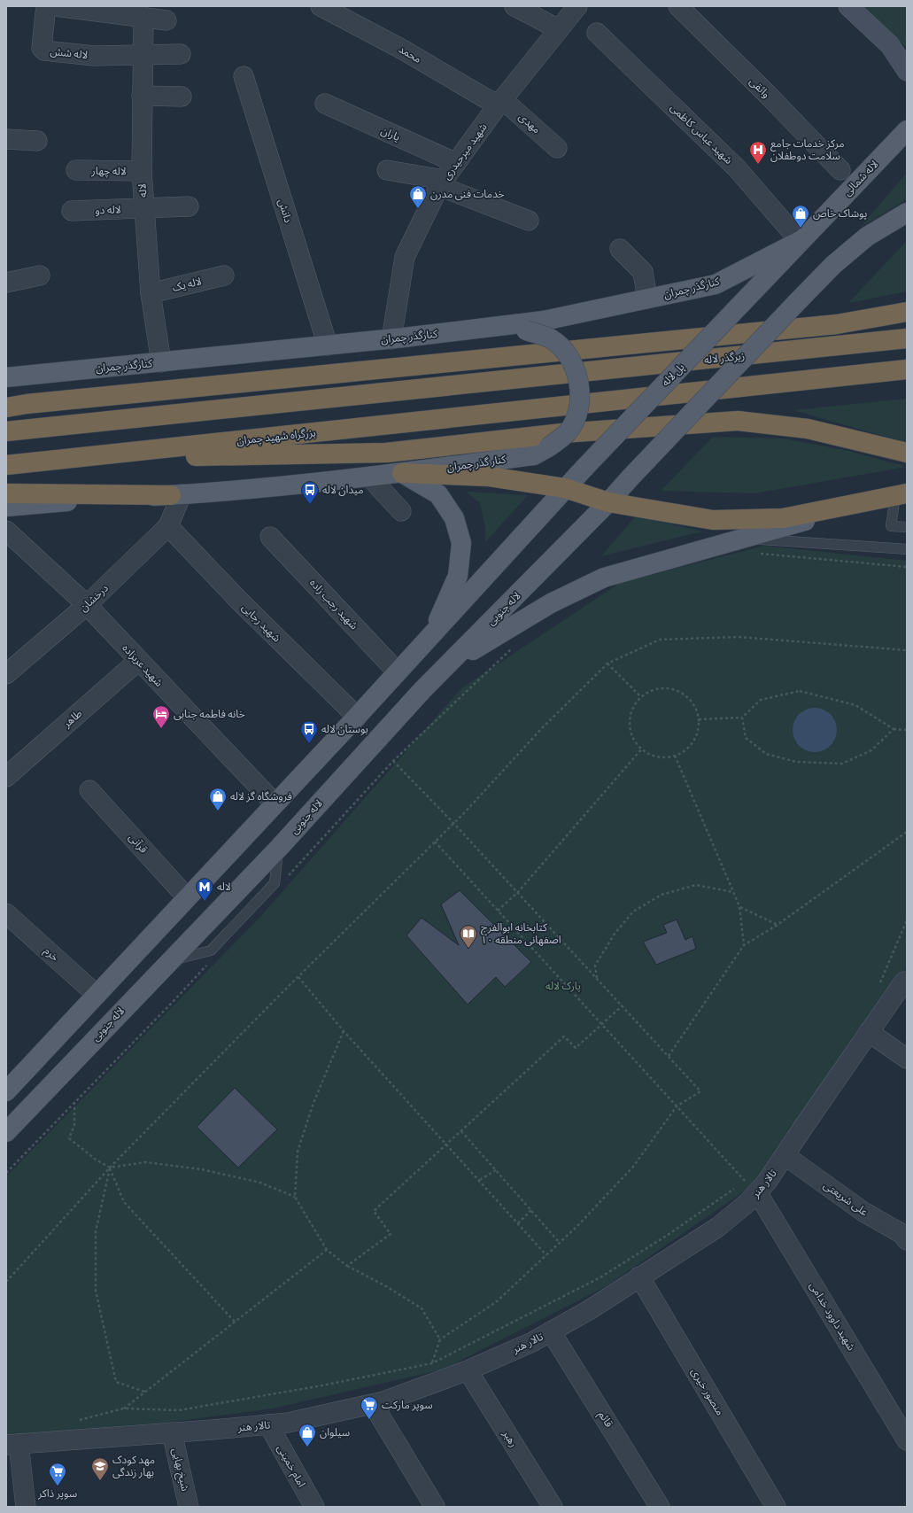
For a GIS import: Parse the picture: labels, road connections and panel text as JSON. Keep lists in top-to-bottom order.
{
  "streets": {
    "highway": ["زیرگذر لاله", "بزرگراه شهید چمران"],
    "main road": [
      "لاله شمالی",
      "کنارگذر چمران",
      "پل لاله",
      "کنار گذر چمران",
      "لاله جنوبی"
    ],
    "street": [
      "لاله شش",
      "محمد",
      "واثقی",
      "مهدی",
      "یاران",
      "شهید عباس کاظمی",
      "شهید میرحیدری",
      "لاله چهار",
      "لاله",
      "لاله دو",
      "دانش",
      "لاله یک",
      "درخشان",
      "شهید رجب زاده",
      "شهید رجایی",
      "شهید عربزاده",
      "طاهر",
      "قرآنی",
      "خرم",
      "تالار هنر",
      "علی شریعتی",
      "شهید داوود خدامی",
      "منصور خیری",
      "قائم",
      "رهبر",
      "امام خمینی",
      "شیخ بهایی"
    ]
  },
  "crossings": [
    ["لاله شش", "لاله"],
    ["محمد", "مهدی"],
    ["محمد", "شهید میرحیدری"],
    ["مهدی", "شهید میرحیدری"],
    ["یاران", "شهید میرحیدری"],
    ["شهید عباس کاظمی", "لاله شمالی"],
    ["شهید عباس کاظمی", "کنارگذر چمران"],
    ["شهید میرحیدری", "کنارگذر چمران"],
    ["لاله چهار", "لاله"],
    ["لاله شمالی", "کنارگذر چمران"],
    ["لاله شمالی", "پل لاله"],
    ["لاله", "لاله دو"],
    ["لاله", "لاله یک"],
    ["لاله", "کنارگذر چمران"],
    ["دانش", "کنارگذر چمران"],
    ["کنارگذر چمران", "کنار گذر چمران"],
    ["درخشان", "شهید رجایی"],
    ["درخشان", "شهید عربزاده"],
    ["شهید عربزاده", "طاهر"],
    ["تالار هنر", "علی شریعتی"],
    ["تالار هنر", "شهید داوود خدامی"],
    ["تالار هنر", "منصور خیری"],
    ["تالار هنر", "قائم"],
    ["تالار هنر", "رهبر"],
    ["تالار هنر", "امام خمینی"],
    ["تالار هنر", "شیخ بهایی"]
  ],
  "parks": ["پارک لاله"],
  "places": {
    "hospital": ["مرکز خدمات جامع سلامت دوطفلان"],
    "shop": [
      "خدمات فنی مدرن",
      "پوشاک خاص",
      "فروشگاه گز لاله",
      "سیلوان"
    ],
    "bus stop": ["میدان لاله", "بوستان لاله"],
    "hotel": ["خانه فاطمه جنابی"],
    "metro station": ["لاله"],
    "library": ["کتابخانه ابوالفرج اصفهانی منطقه ۱۰"],
    "supermarket": ["سوپر مارکت", "سوپر ذاکر"],
    "school or university": ["مهد کودک بهار زندگی"]
  }
}
